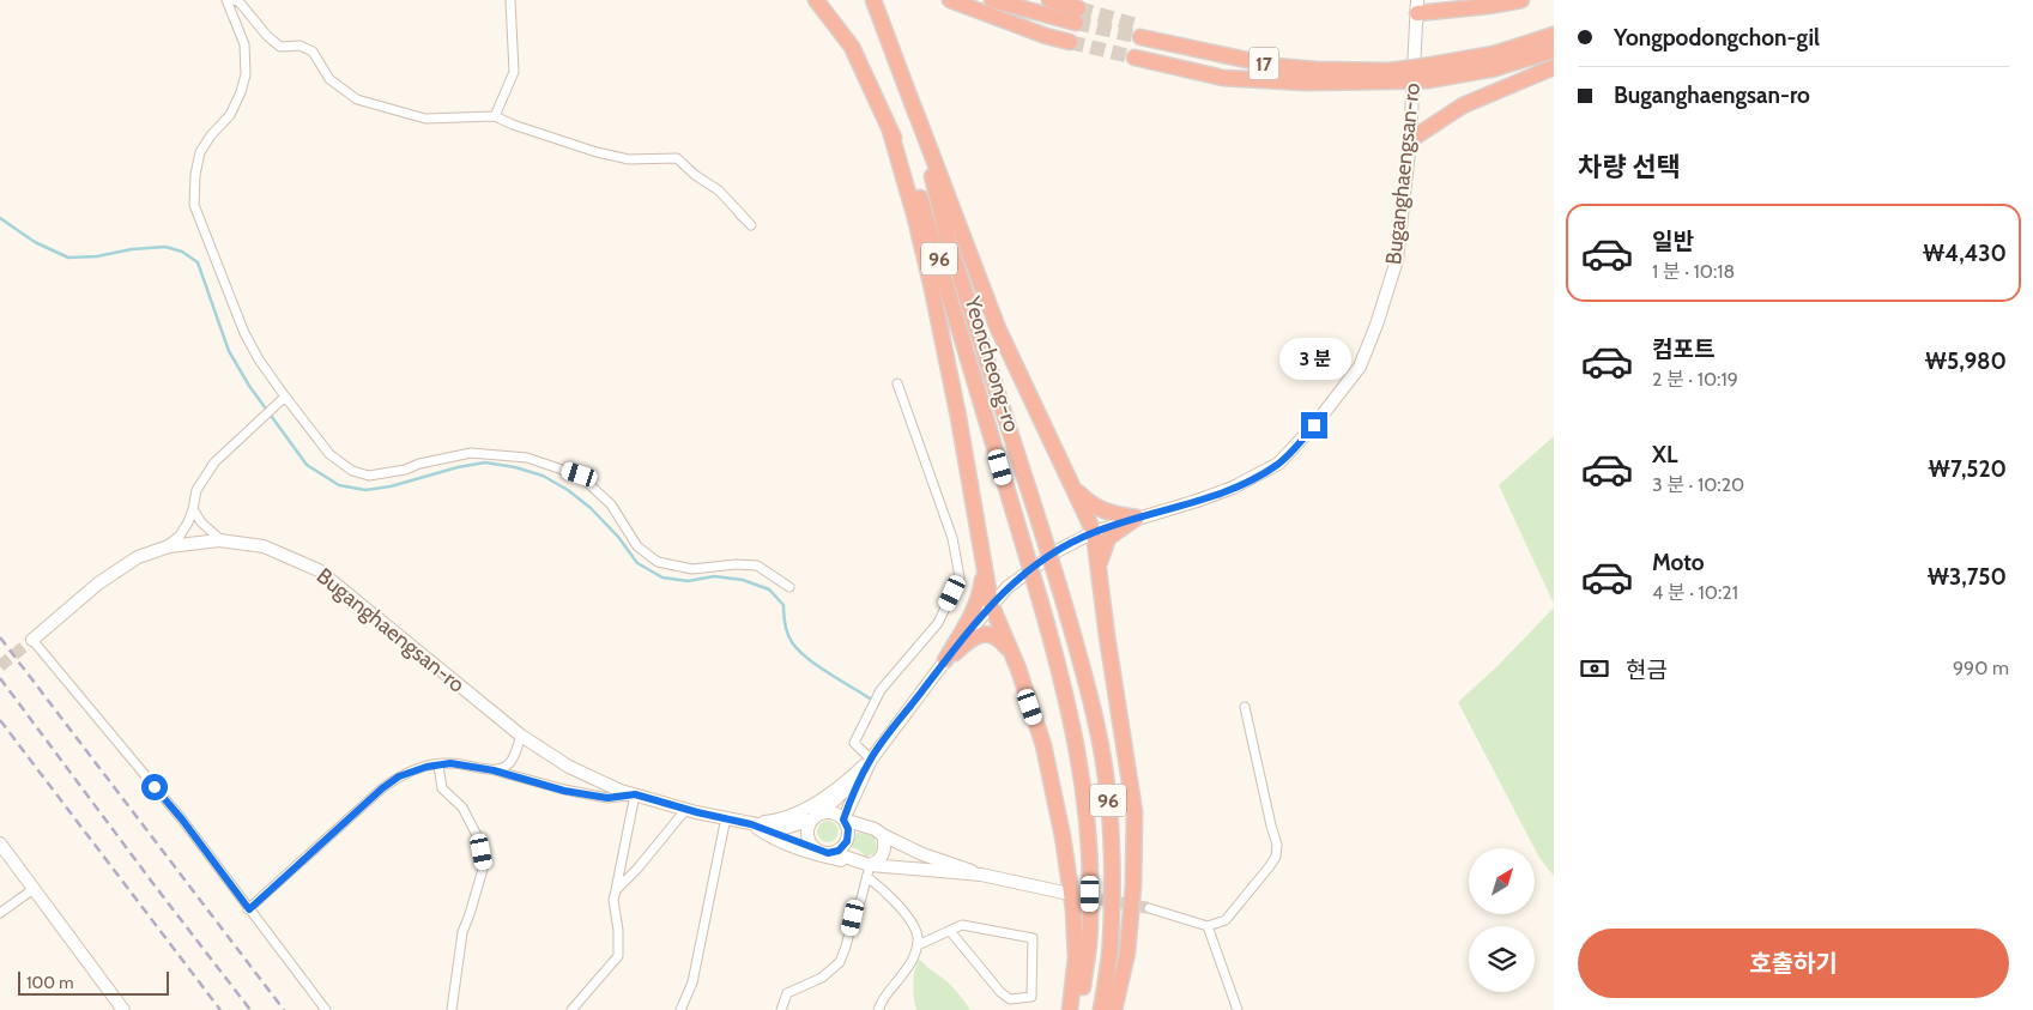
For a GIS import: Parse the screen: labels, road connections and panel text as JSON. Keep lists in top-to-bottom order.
{
  "streets": {
    "highway": ["17", "96", "Yeoncheong-ro"],
    "street": ["Buganghaengsan-ro"]
  },
  "scale_bar": "100 m",
  "north": "top right",
  "page": {
    "banner": ["Yongpodongchon-gil", "Buganghaengsan-ro"],
    "heading": "차량 선택",
    "list": [
      {
        "name": "일반",
        "note": "1 분 · 10:18",
        "value": "₩4,430"
      },
      {
        "name": "컴포트",
        "note": "2 분 · 10:19",
        "value": "₩5,980"
      },
      {
        "name": "XL",
        "note": "3 분 · 10:20",
        "value": "₩7,520"
      },
      {
        "name": "Moto",
        "note": "4 분 · 10:21",
        "value": "₩3,750"
      }
    ],
    "bubble": "3 분",
    "pay": ["현금", "990 m"],
    "buttons": "호출하기",
    "scale": "100 m"
  }
}
